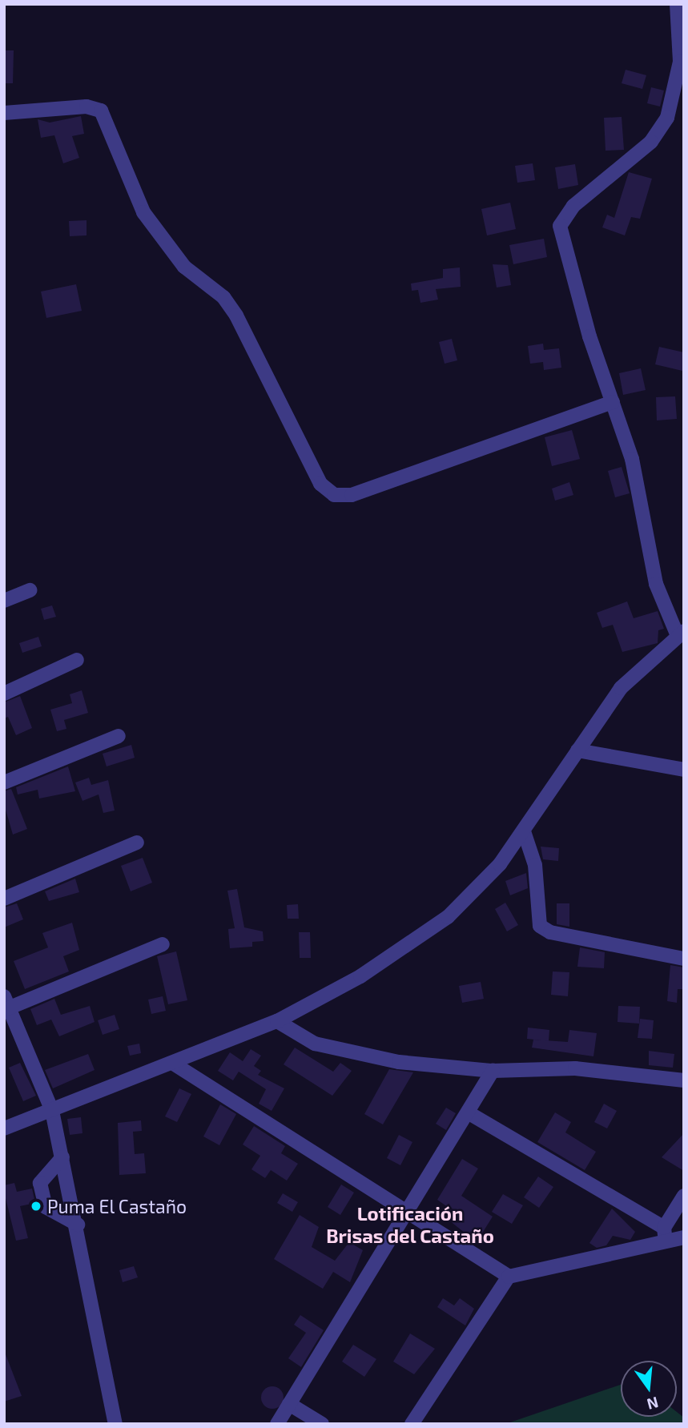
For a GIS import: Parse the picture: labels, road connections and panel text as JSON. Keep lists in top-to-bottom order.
{
  "districts": ["Lotificación Brisas del Castaño"],
  "places": ["Puma El Castaño"],
  "north": "bottom"
}
